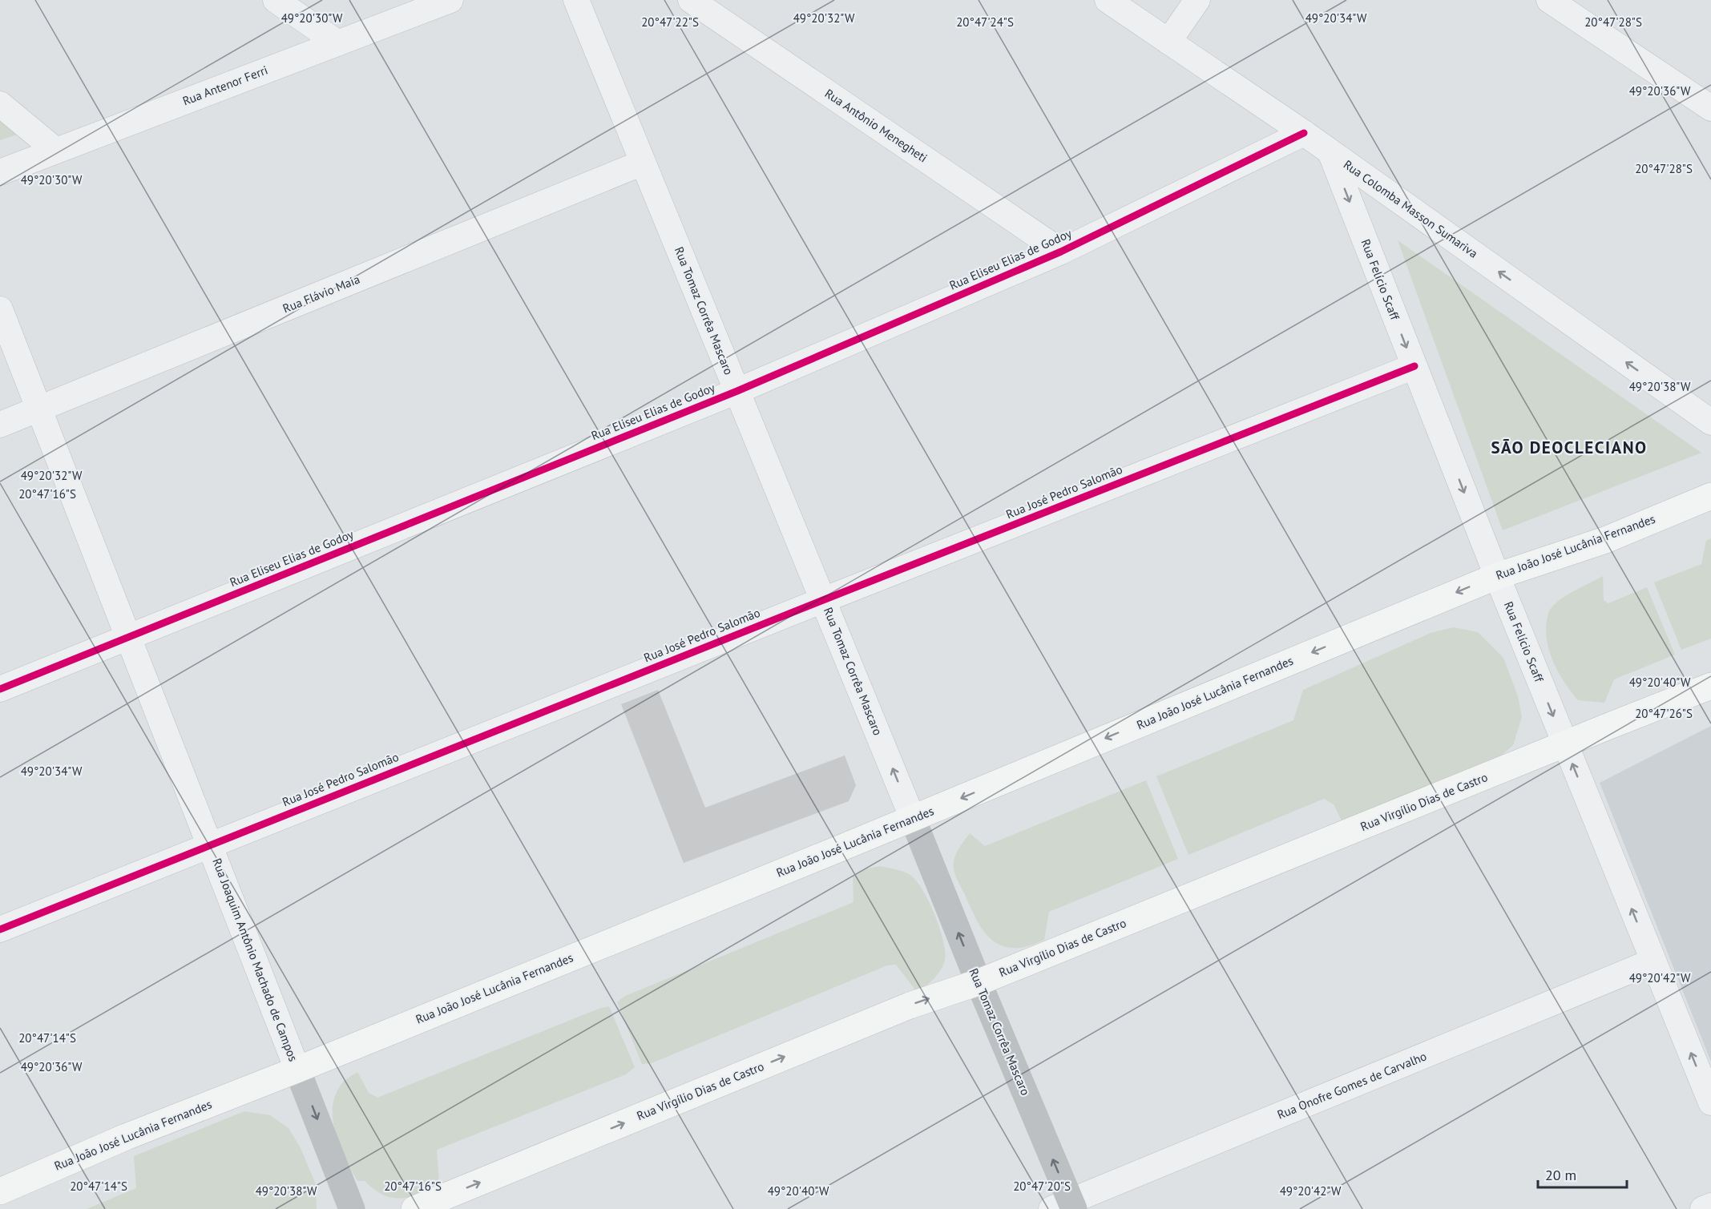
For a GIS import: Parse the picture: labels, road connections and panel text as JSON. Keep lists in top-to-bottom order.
{
  "streets": {
    "main road": [
      "Rua Tomaz Corrêa Mascaro",
      "Rua João José Lucânia Fernandes",
      "Rua Virgílio Dias de Castro",
      "Rua Joaquim Antônio Machado de Campos"
    ],
    "street": [
      "Rua Antenor Ferri",
      "Rua Antônio Menegheti",
      "Rua Colomba Masson Sumariva",
      "Rua Eliseu Elias de Godoy",
      "Rua Felício Scaff",
      "Rua Flávio Maia",
      "Rua José Pedro Salomão",
      "Rua Onofre Gomes de Carvalho"
    ]
  },
  "crossings": [
    ["Rua Antônio Menegheti", "Rua Eliseu Elias de Godoy"],
    ["Rua Colomba Masson Sumariva", "Rua Eliseu Elias de Godoy"],
    ["Rua Colomba Masson Sumariva", "Rua Felício Scaff"],
    ["Rua Eliseu Elias de Godoy", "Rua Tomaz Corrêa Mascaro"],
    ["Rua Eliseu Elias de Godoy", "Rua Joaquim Antônio Machado de Campos"],
    ["Rua Felício Scaff", "Rua José Pedro Salomão"],
    ["Rua Felício Scaff", "Rua João José Lucânia Fernandes"],
    ["Rua Felício Scaff", "Rua Virgílio Dias de Castro"],
    ["Rua Felício Scaff", "Rua Onofre Gomes de Carvalho"],
    ["Rua Flávio Maia", "Rua Tomaz Corrêa Mascaro"],
    ["Rua Flávio Maia", "Rua Joaquim Antônio Machado de Campos"],
    ["Rua Tomaz Corrêa Mascaro", "Rua José Pedro Salomão"],
    ["Rua Tomaz Corrêa Mascaro", "Rua João José Lucânia Fernandes"],
    ["Rua Tomaz Corrêa Mascaro", "Rua Virgílio Dias de Castro"],
    ["Rua Tomaz Corrêa Mascaro", "Rua Onofre Gomes de Carvalho"],
    ["Rua José Pedro Salomão", "Rua Joaquim Antônio Machado de Campos"],
    ["Rua João José Lucânia Fernandes", "Rua Joaquim Antônio Machado de Campos"]
  ],
  "one_way": ["Rua Colomba Masson Sumariva", "Rua Tomaz Corrêa Mascaro", "Rua Virgílio Dias de Castro"],
  "districts": ["SÃO DEOCLECIANO"],
  "scale_bar": "20 m",
  "coordinates": [
    "49°20'34\"W",
    "49°20'30\"W",
    "49°20'32\"W",
    "20°47'22\"S",
    "20°47'24\"S",
    "20°47'28\"S",
    "49°20'36\"W",
    "49°20'38\"W",
    "20°47'16\"S",
    "49°20'40\"W",
    "20°47'26\"S",
    "49°20'42\"W",
    "20°47'14\"S",
    "20°47'20\"S"
  ]
}
